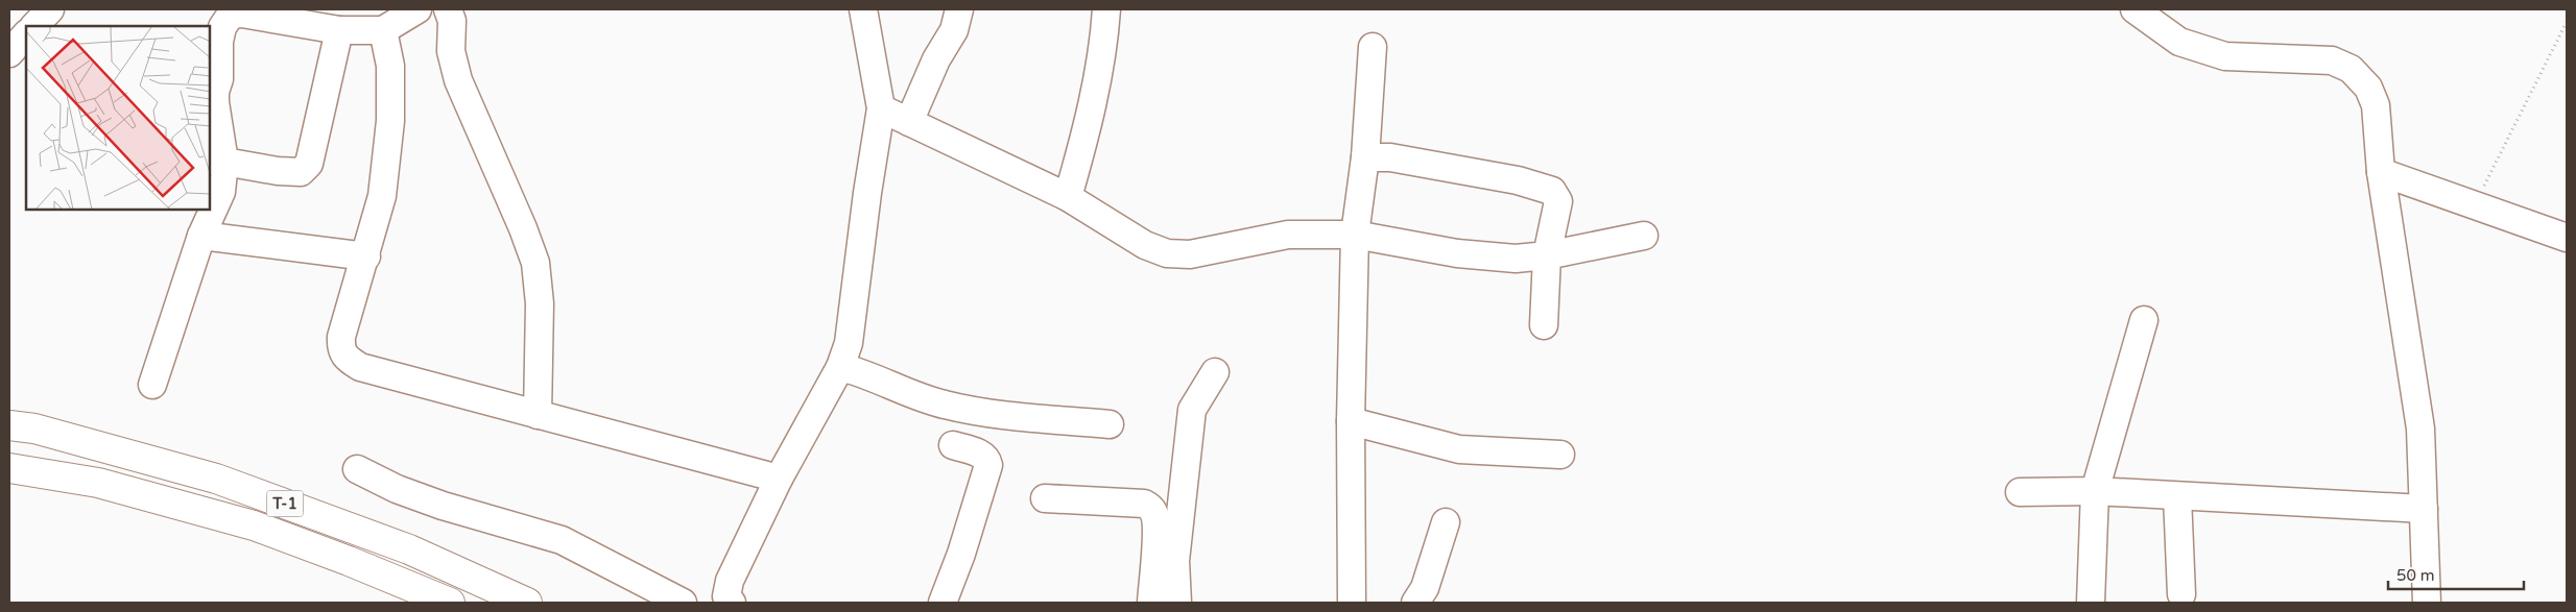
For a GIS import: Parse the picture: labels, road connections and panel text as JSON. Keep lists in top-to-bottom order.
{
  "streets": {
    "highway": ["T-1"]
  },
  "scale_bar": "50 m"
}
